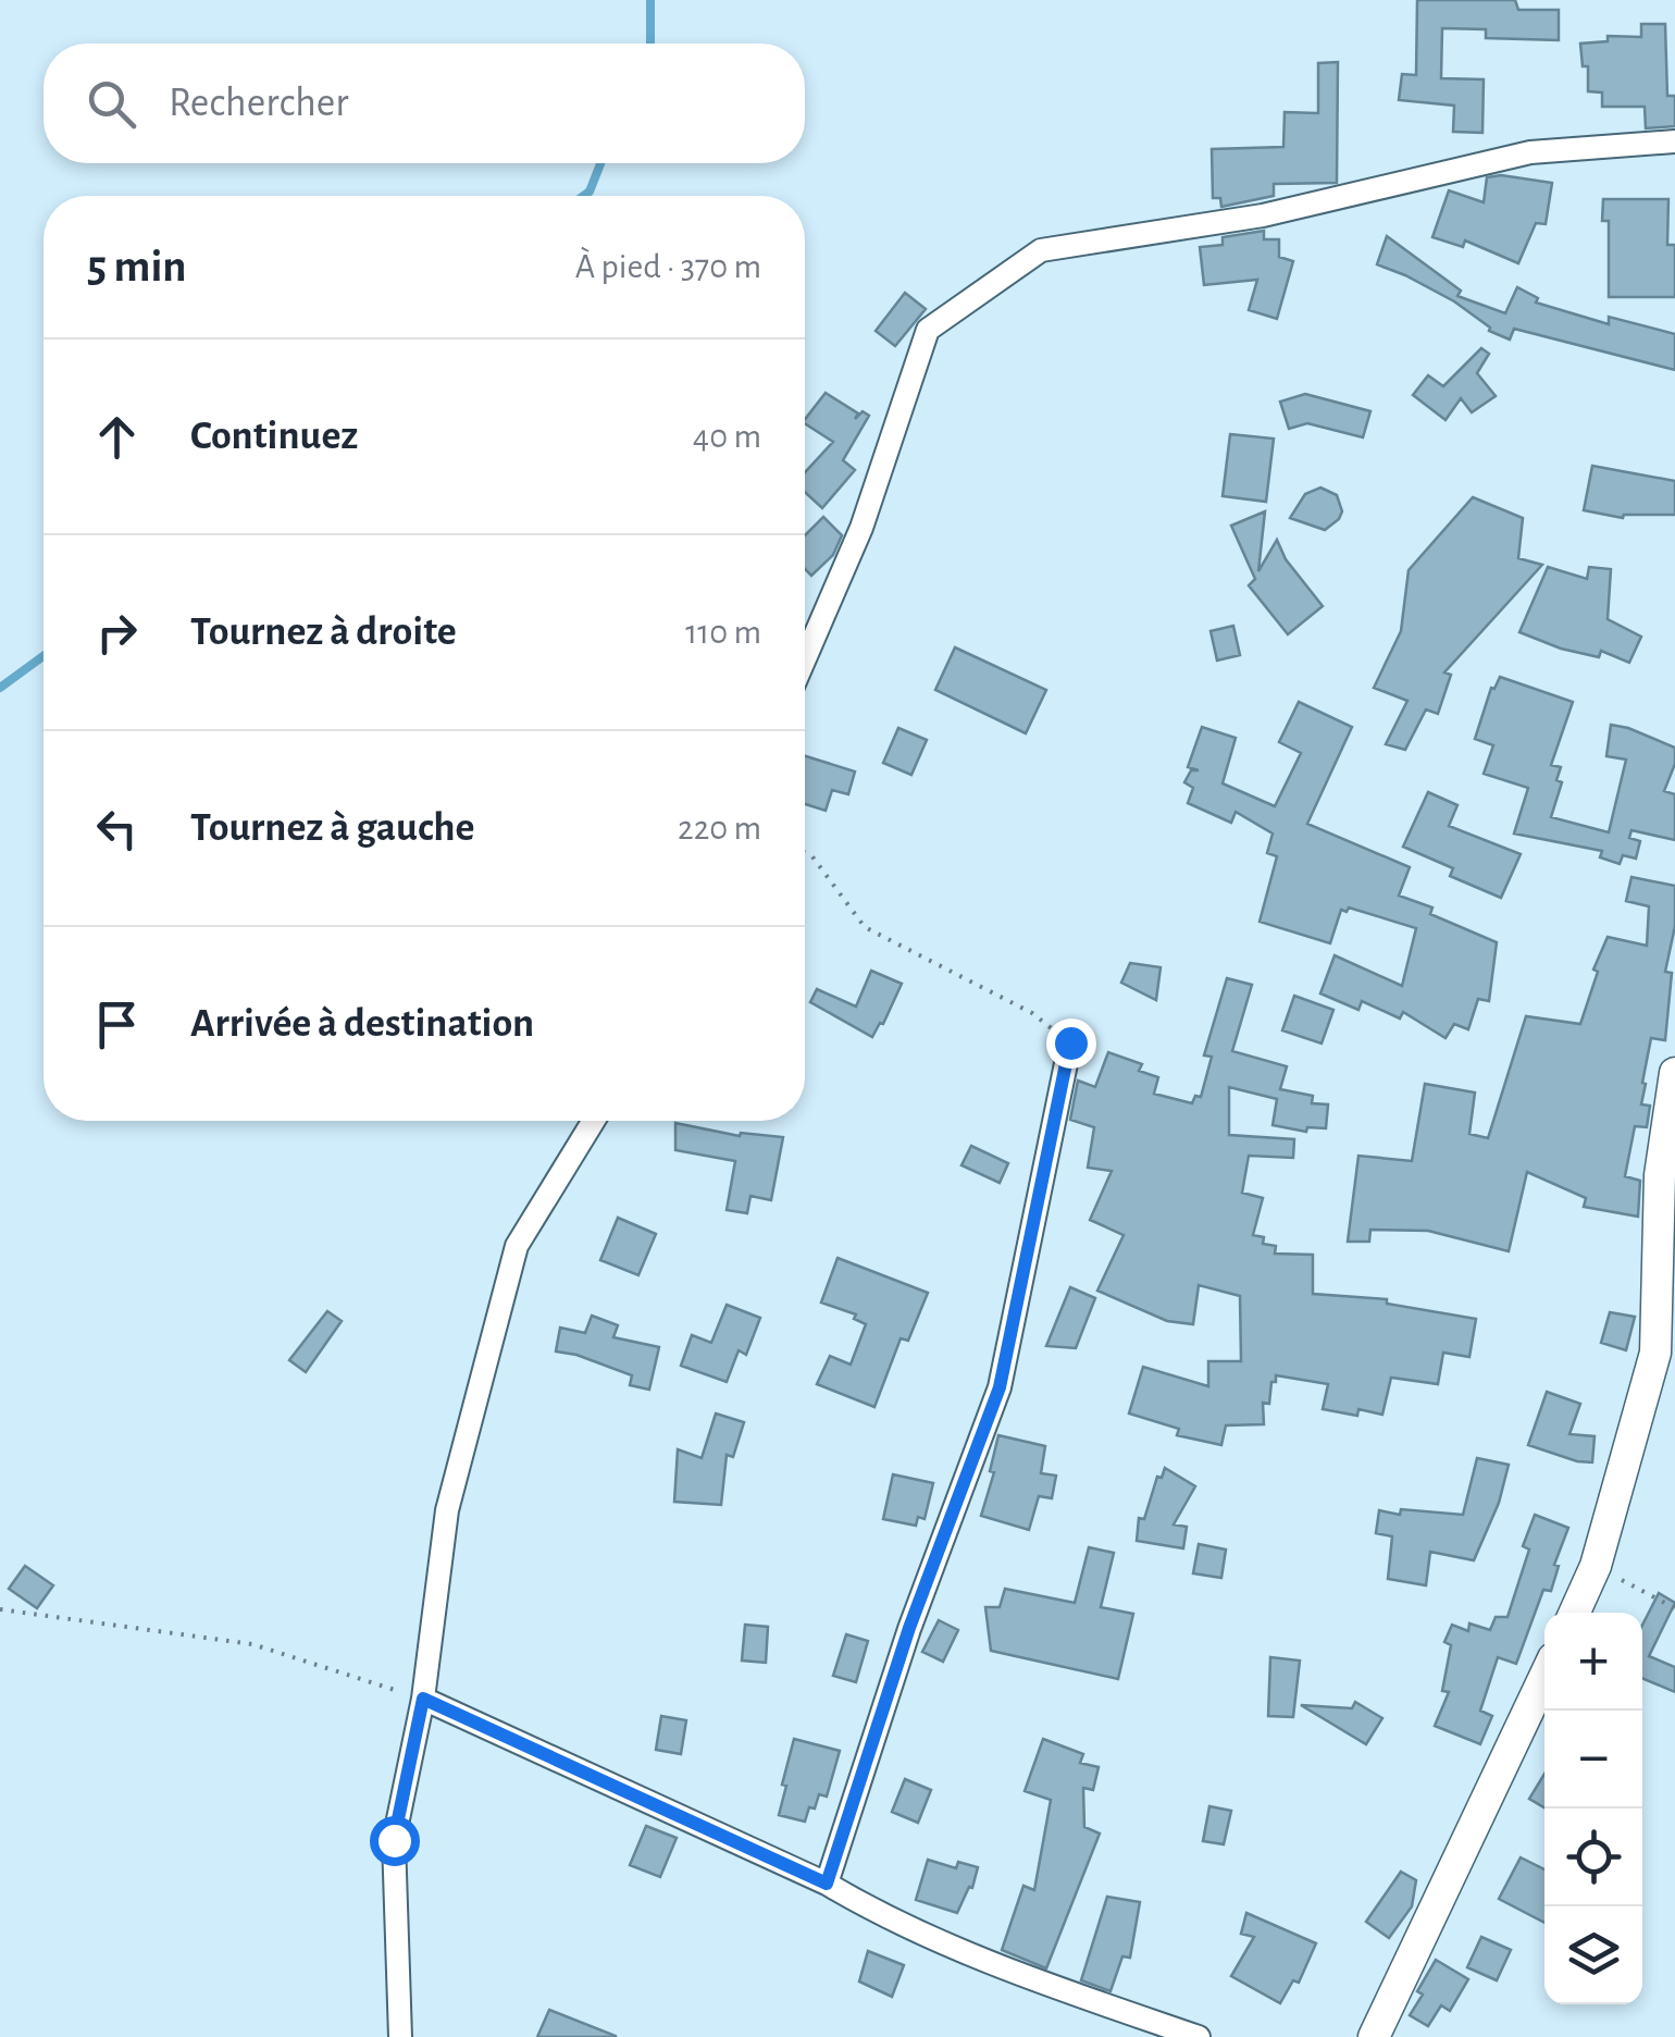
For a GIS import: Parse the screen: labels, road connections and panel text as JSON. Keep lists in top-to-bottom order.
{
  "page": {
    "search": "Rechercher",
    "heading": ["5 min", "À pied · 370 m"],
    "list": [
      ["Continuez", "40 m"],
      ["Tournez à droite", "110 m"],
      ["Tournez à gauche", "220 m"],
      "Arrivée à destination"
    ],
    "map_buttons": ["+", "−"]
  }
}
